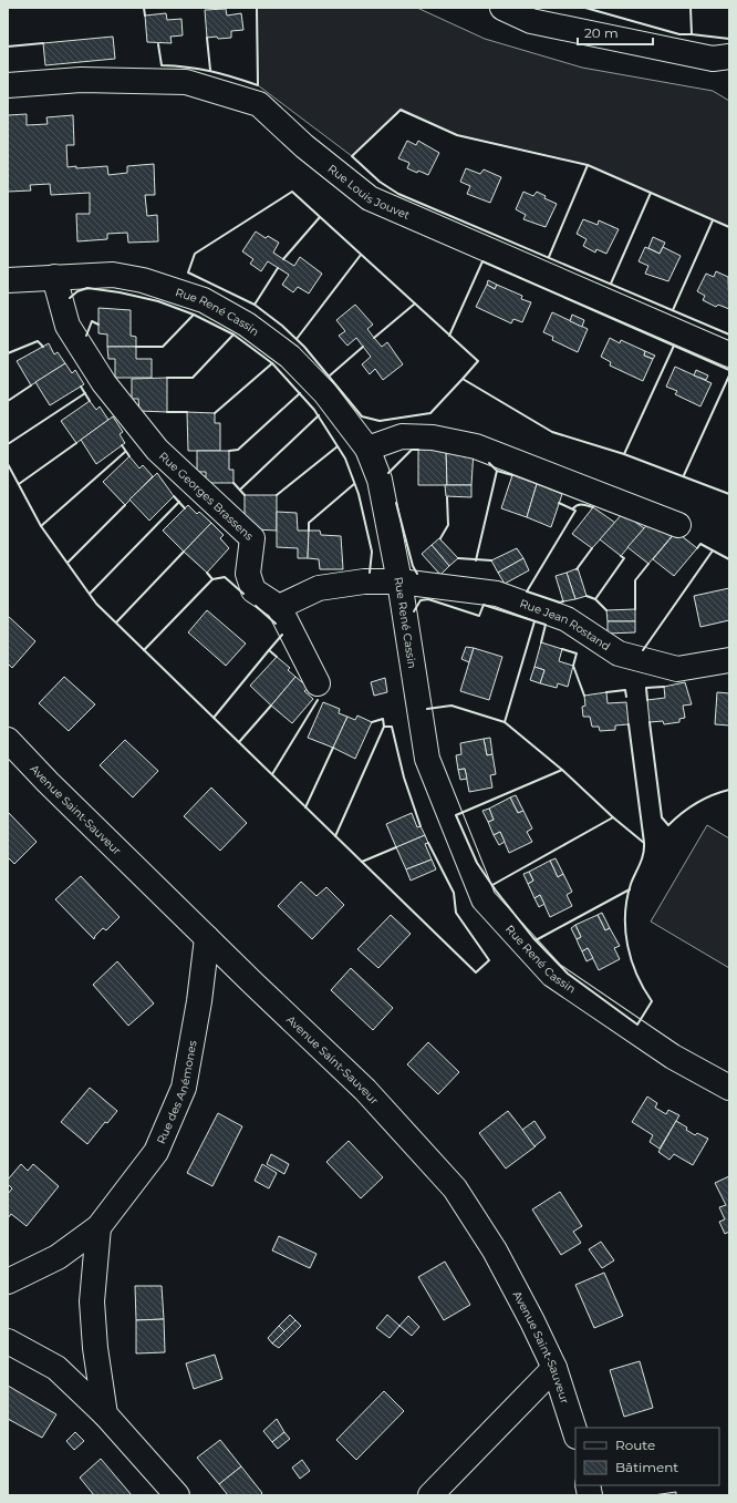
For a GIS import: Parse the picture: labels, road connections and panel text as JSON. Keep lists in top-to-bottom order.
{
  "streets": {
    "street": [
      "Rue Louis Jouvet",
      "Rue René Cassin",
      "Rue Georges Brassens",
      "Rue Jean Rostand",
      "Avenue Saint-Sauveur",
      "Rue des Anémones"
    ]
  },
  "crossings": [
    ["Rue René Cassin", "Rue Georges Brassens"],
    ["Rue René Cassin", "Rue Jean Rostand"],
    ["Avenue Saint-Sauveur", "Rue des Anémones"]
  ],
  "legend": ["Route", "Bâtiment"],
  "scale_bar": "20 m"
}
